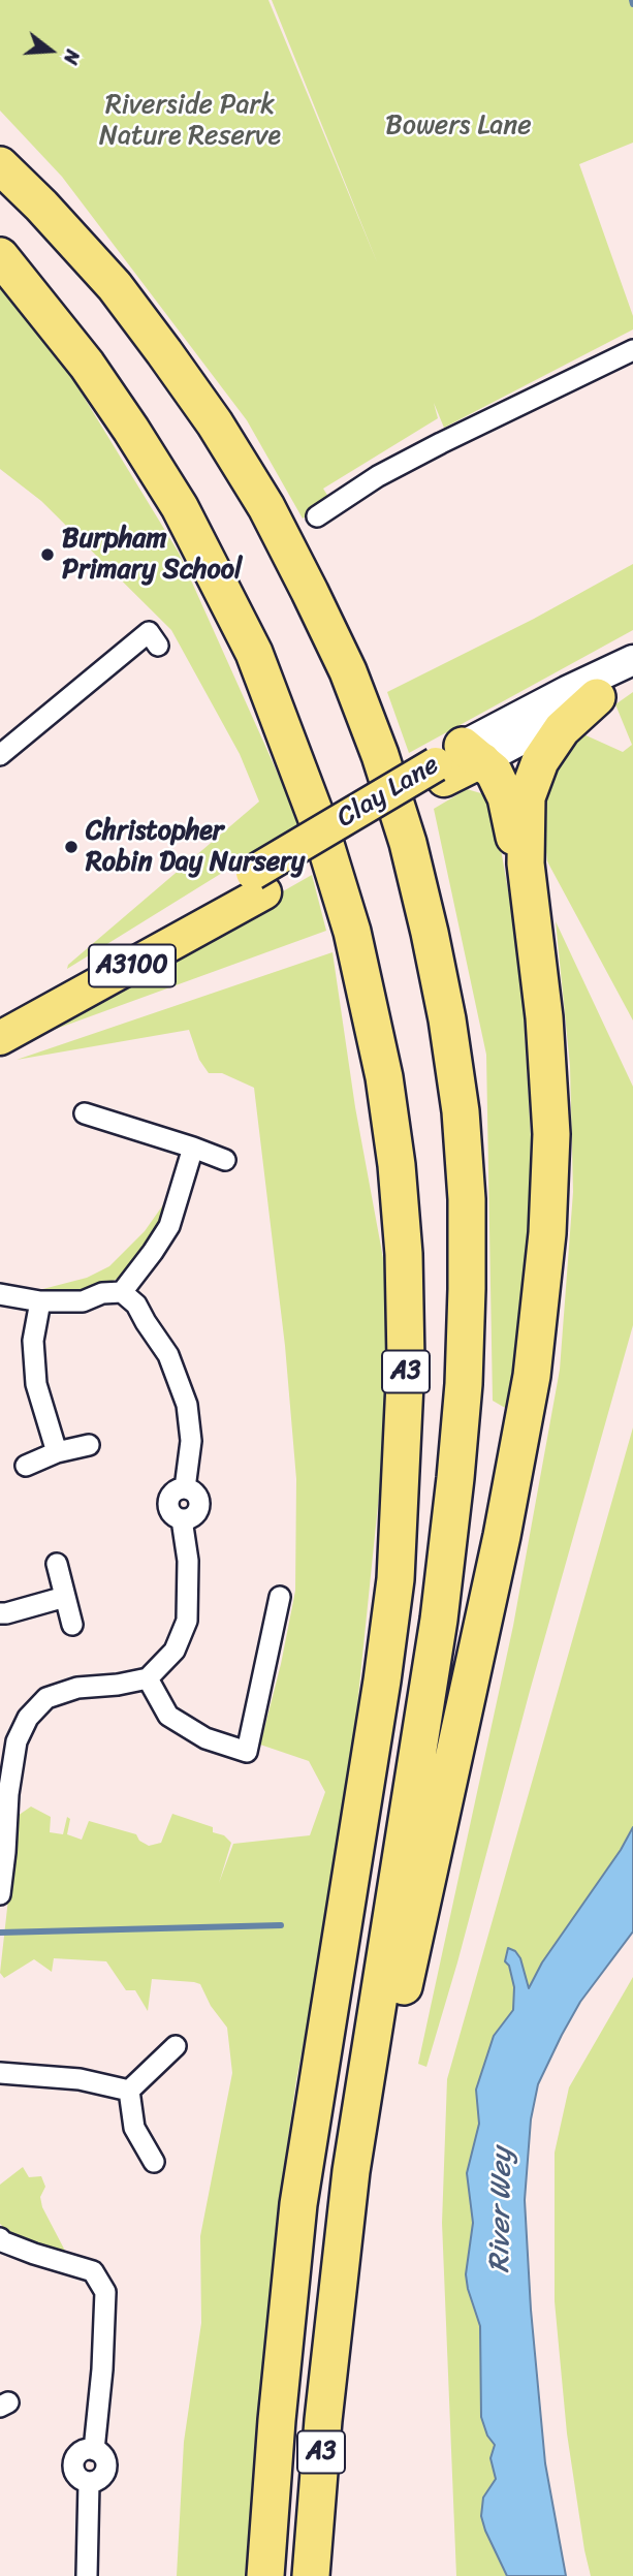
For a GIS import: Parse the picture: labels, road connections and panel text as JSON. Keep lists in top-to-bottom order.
{
  "streets": {
    "highway": ["A3"],
    "main road": ["Clay Lane", "A3100"]
  },
  "water": ["River Wey"],
  "parks": ["Riverside Park Nature Reserve", "Bowers Lane"],
  "places": ["Burpham Primary School", "Christopher Robin Day Nursery"],
  "north": "right"
}
